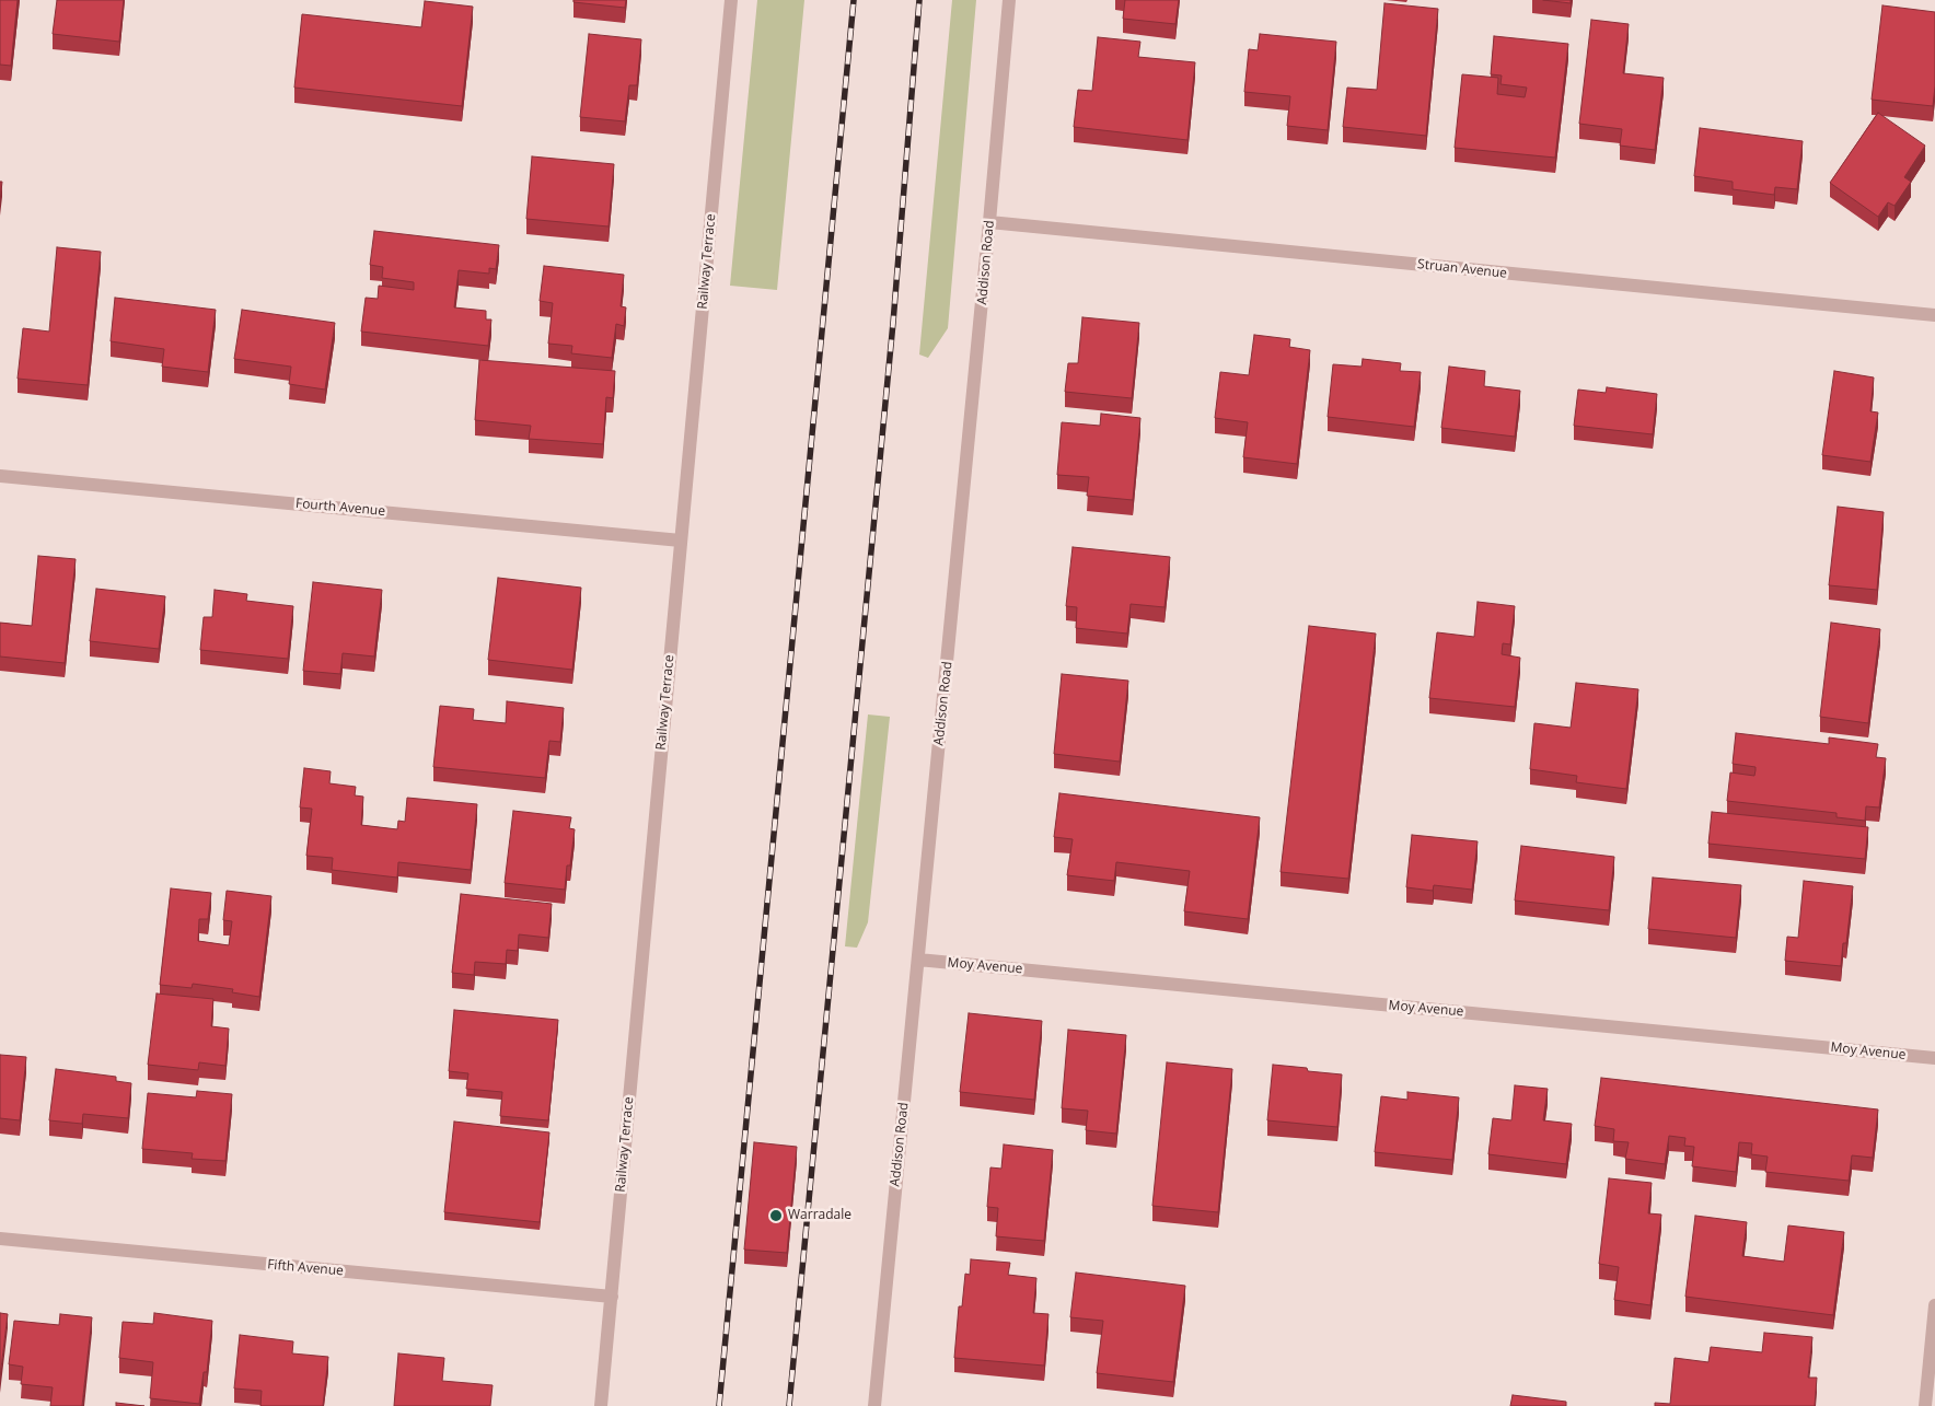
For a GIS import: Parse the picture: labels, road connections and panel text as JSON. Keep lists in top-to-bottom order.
{
  "streets": {
    "street": [
      "Railway Terrace",
      "Addison Road",
      "Struan Avenue",
      "Fourth Avenue",
      "Moy Avenue",
      "Fifth Avenue"
    ]
  },
  "crossings": [
    ["Railway Terrace", "Fourth Avenue"],
    ["Railway Terrace", "Fifth Avenue"],
    ["Addison Road", "Struan Avenue"],
    ["Addison Road", "Moy Avenue"]
  ],
  "places": ["Warradale"]
}
